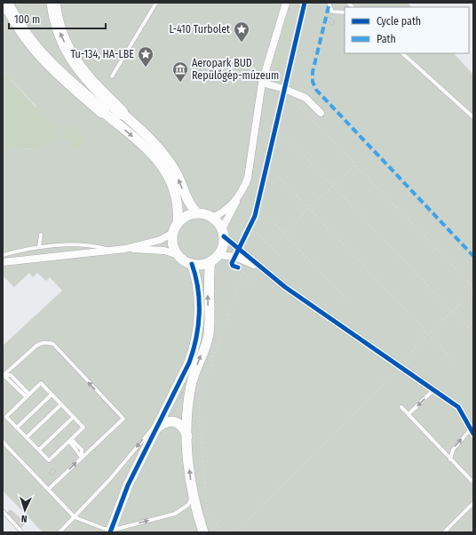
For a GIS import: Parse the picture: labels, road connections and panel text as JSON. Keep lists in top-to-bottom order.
{
  "places": {
    "place": ["L-410 Turbolet", "Tu-134, HA-LBE"],
    "museum": ["Aeropark BUD Repülőgép-múzeum"]
  },
  "legend": ["Cycle path", "Path"],
  "scale_bar": "100 m",
  "north": "bottom"
}
